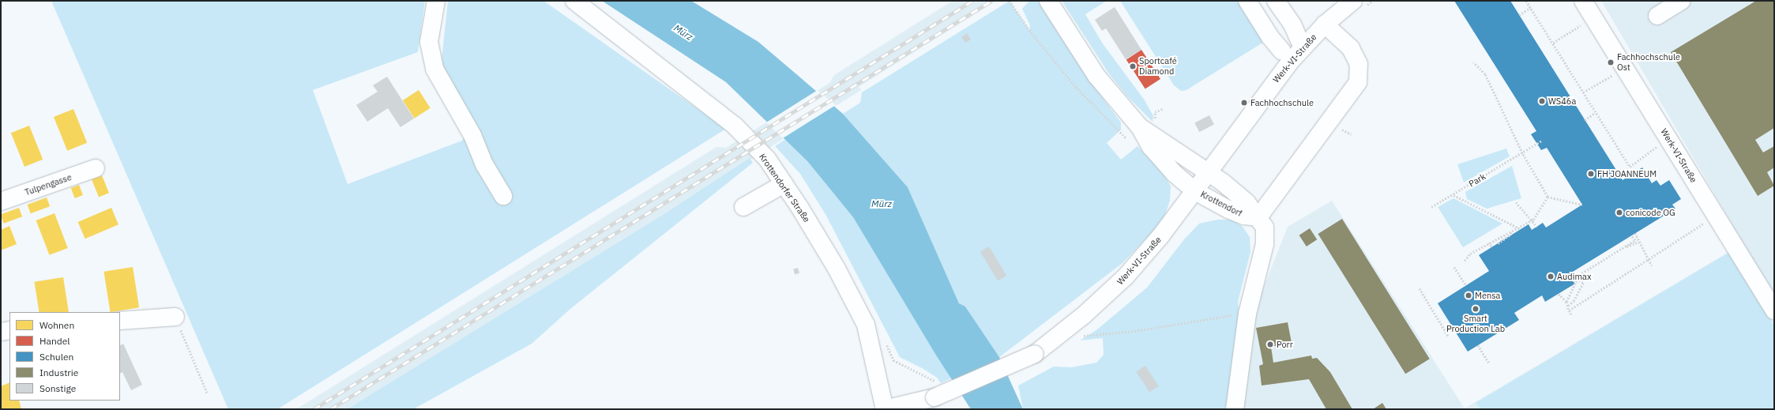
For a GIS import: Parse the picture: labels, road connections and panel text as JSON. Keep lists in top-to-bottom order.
{
  "streets": {
    "street": [
      "Werk-VI-Straße",
      "Tulpengasse",
      "Krottendorfer Straße",
      "Krottendorf"
    ],
    "path": ["Park"]
  },
  "crossings": [
    ["Werk-VI-Straße", "Krottendorfer Straße"],
    ["Werk-VI-Straße", "Krottendorf"]
  ],
  "water": ["Mürz"],
  "places": [
    "Fachhochschule Ost",
    "Sportcafé Diamond",
    "WS46a",
    "Fachhochschule",
    "FH JOANNEUM",
    "conicode OG",
    "Audimax",
    "Mensa",
    "Smart Production Lab",
    "Porr"
  ],
  "legend": [
    "Wohnen",
    "Handel",
    "Schulen",
    "Industrie",
    "Sonstige"
  ]
}
